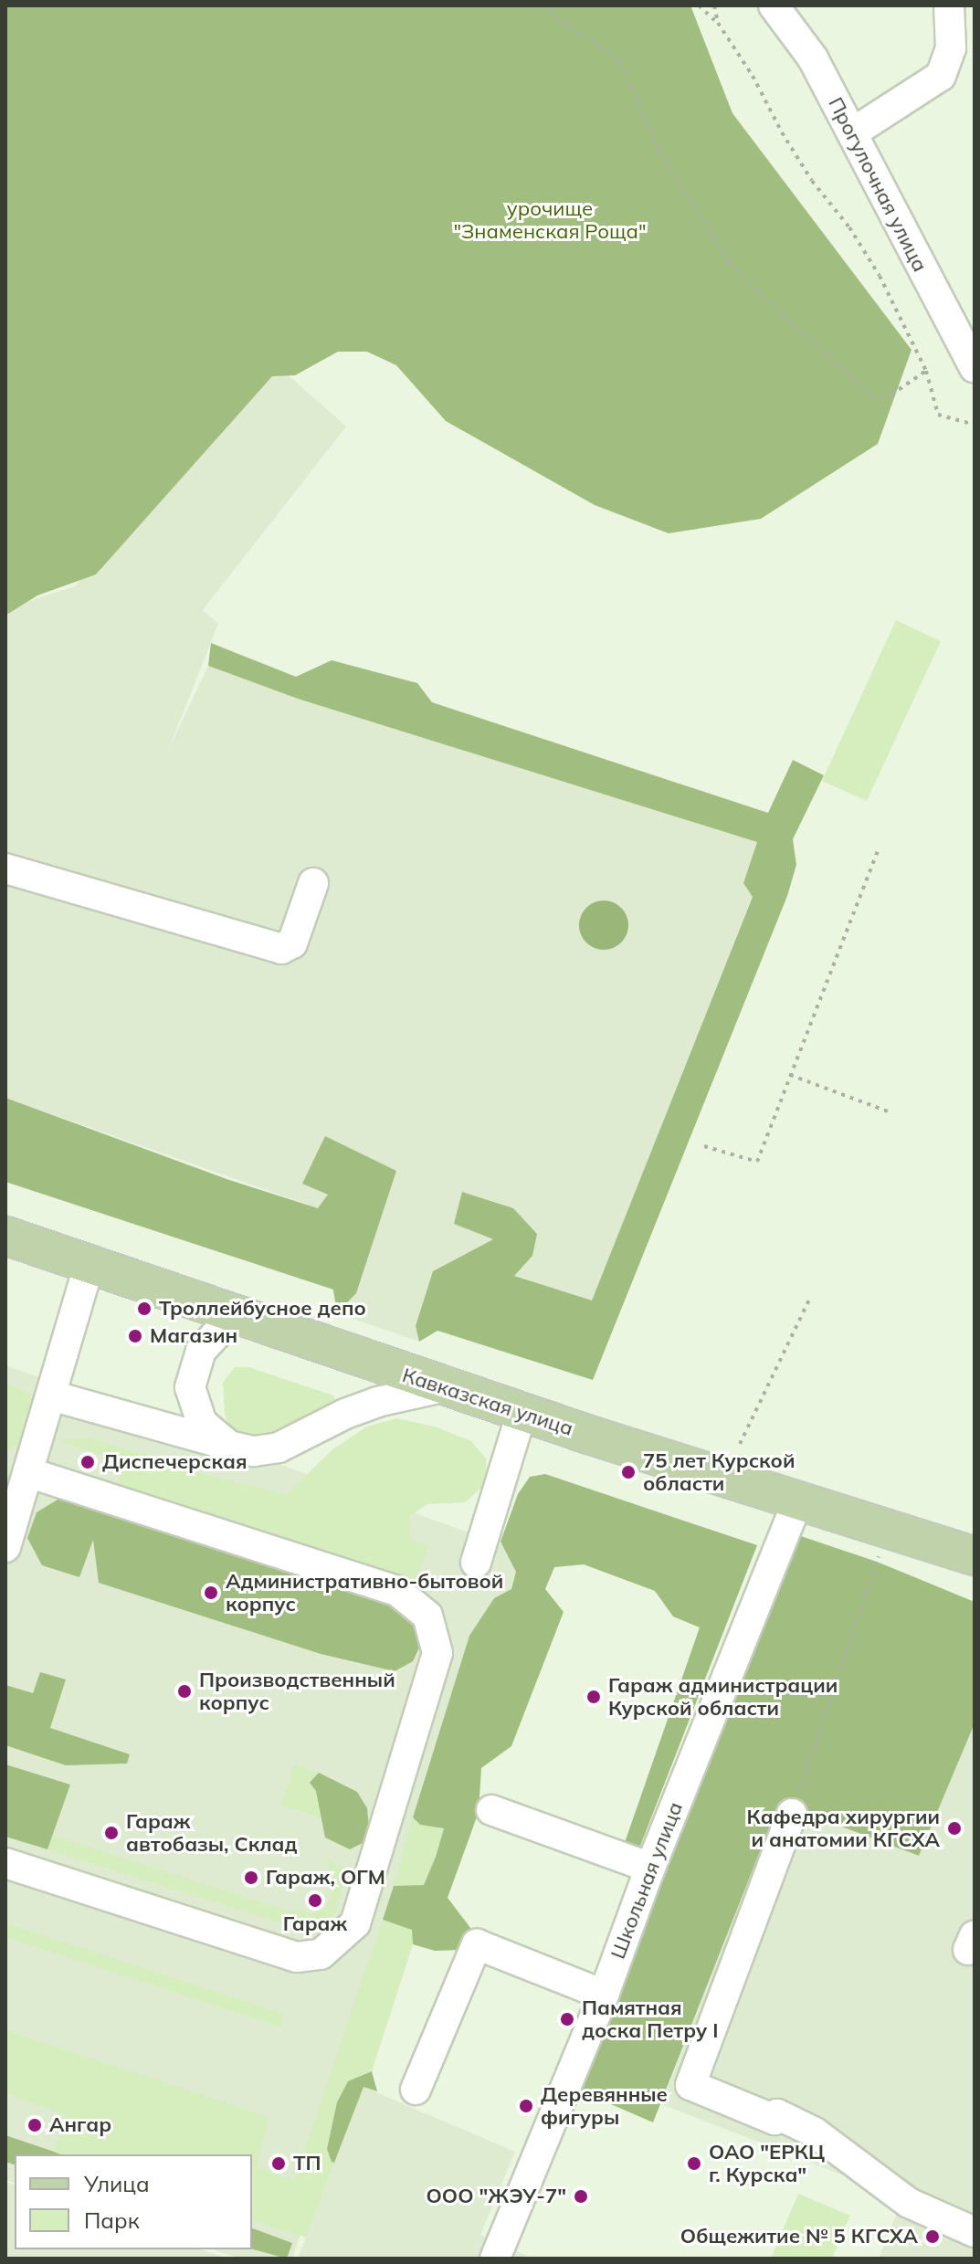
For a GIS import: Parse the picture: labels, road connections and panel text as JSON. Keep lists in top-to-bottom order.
{
  "streets": {
    "main road": ["Кавказская улица"],
    "street": ["Прогулочная улица", "Школьная улица"]
  },
  "crossings": [
    ["Кавказская улица", "Школьная улица"]
  ],
  "parks": ["урочище \"Знаменская Роща\""],
  "places": [
    "Троллейбусное депо",
    "Магазин",
    "Диспечерская",
    "75 лет Курской области",
    "Административно-бытовой корпус",
    "Производственный корпус",
    "Гараж администрации Курской области",
    "Кафедра хирургии и анатомии КГСХА",
    "Гараж автобазы, Склад",
    "Гараж, ОГМ",
    "Гараж",
    "Памятная доска Петру I",
    "Деревянные фигуры",
    "Ангар",
    "ТП",
    "ОАО \"ЕРКЦ г. Курска\"",
    "ООО \"ЖЭУ-7\"",
    "Общежитие № 5 КГСХА"
  ],
  "legend": ["Улица", "Парк"]
}
